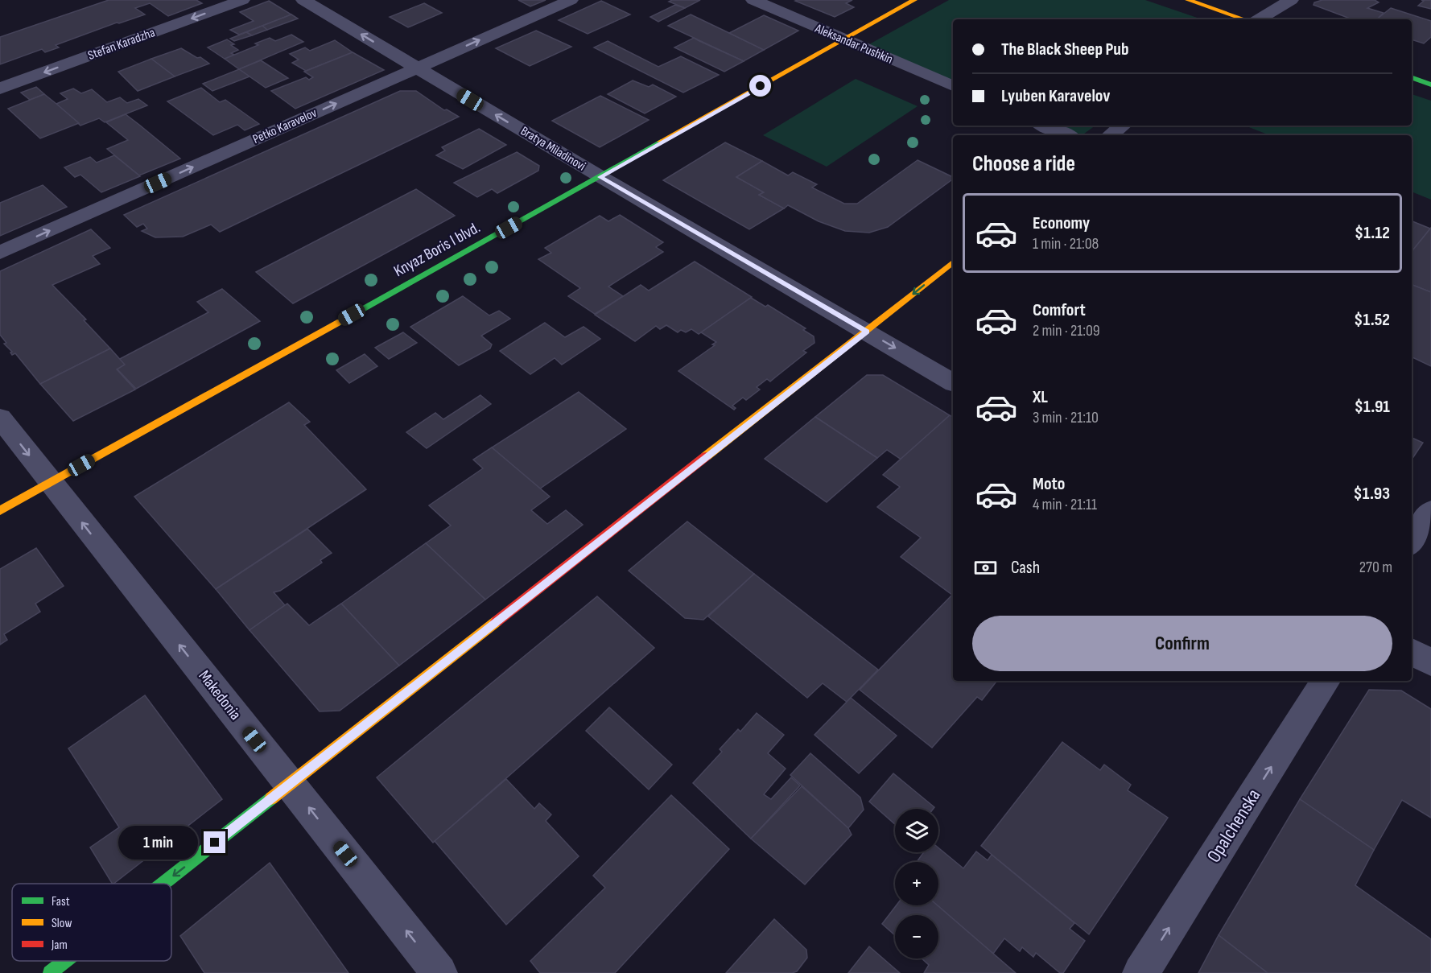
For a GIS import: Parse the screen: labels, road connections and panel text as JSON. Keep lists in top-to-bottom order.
{
  "streets": {
    "main road": ["Knyaz Boris I blvd."],
    "street": [
      "Stefan Karadzha",
      "Aleksandar Pushkin",
      "Petko Karavelov",
      "Bratya Miladinovi",
      "Makedonia",
      "Opalchenska"
    ]
  },
  "crossings": [
    ["Aleksandar Pushkin", "Knyaz Boris I blvd."],
    ["Petko Karavelov", "Bratya Miladinovi"],
    ["Bratya Miladinovi", "Knyaz Boris I blvd."],
    ["Knyaz Boris I blvd.", "Makedonia"]
  ],
  "one_way": ["Stefan Karadzha", "Petko Karavelov", "Opalchenska"],
  "legend": ["Fast", "Slow", "Jam"],
  "page": {
    "banner": ["The Black Sheep Pub", "Lyuben Karavelov"],
    "heading": "Choose a ride",
    "list": [
      {
        "name": "Economy",
        "note": "1 min · 21:08",
        "value": "$1.12"
      },
      {
        "name": "Comfort",
        "note": "2 min · 21:09",
        "value": "$1.52"
      },
      {
        "name": "XL",
        "note": "3 min · 21:10",
        "value": "$1.91"
      },
      {
        "name": "Moto",
        "note": "4 min · 21:11",
        "value": "$1.93"
      }
    ],
    "pay": ["Cash", "270 m"],
    "buttons": "Confirm",
    "map_buttons": ["+", "−"],
    "bubble": "1 min"
  }
}
